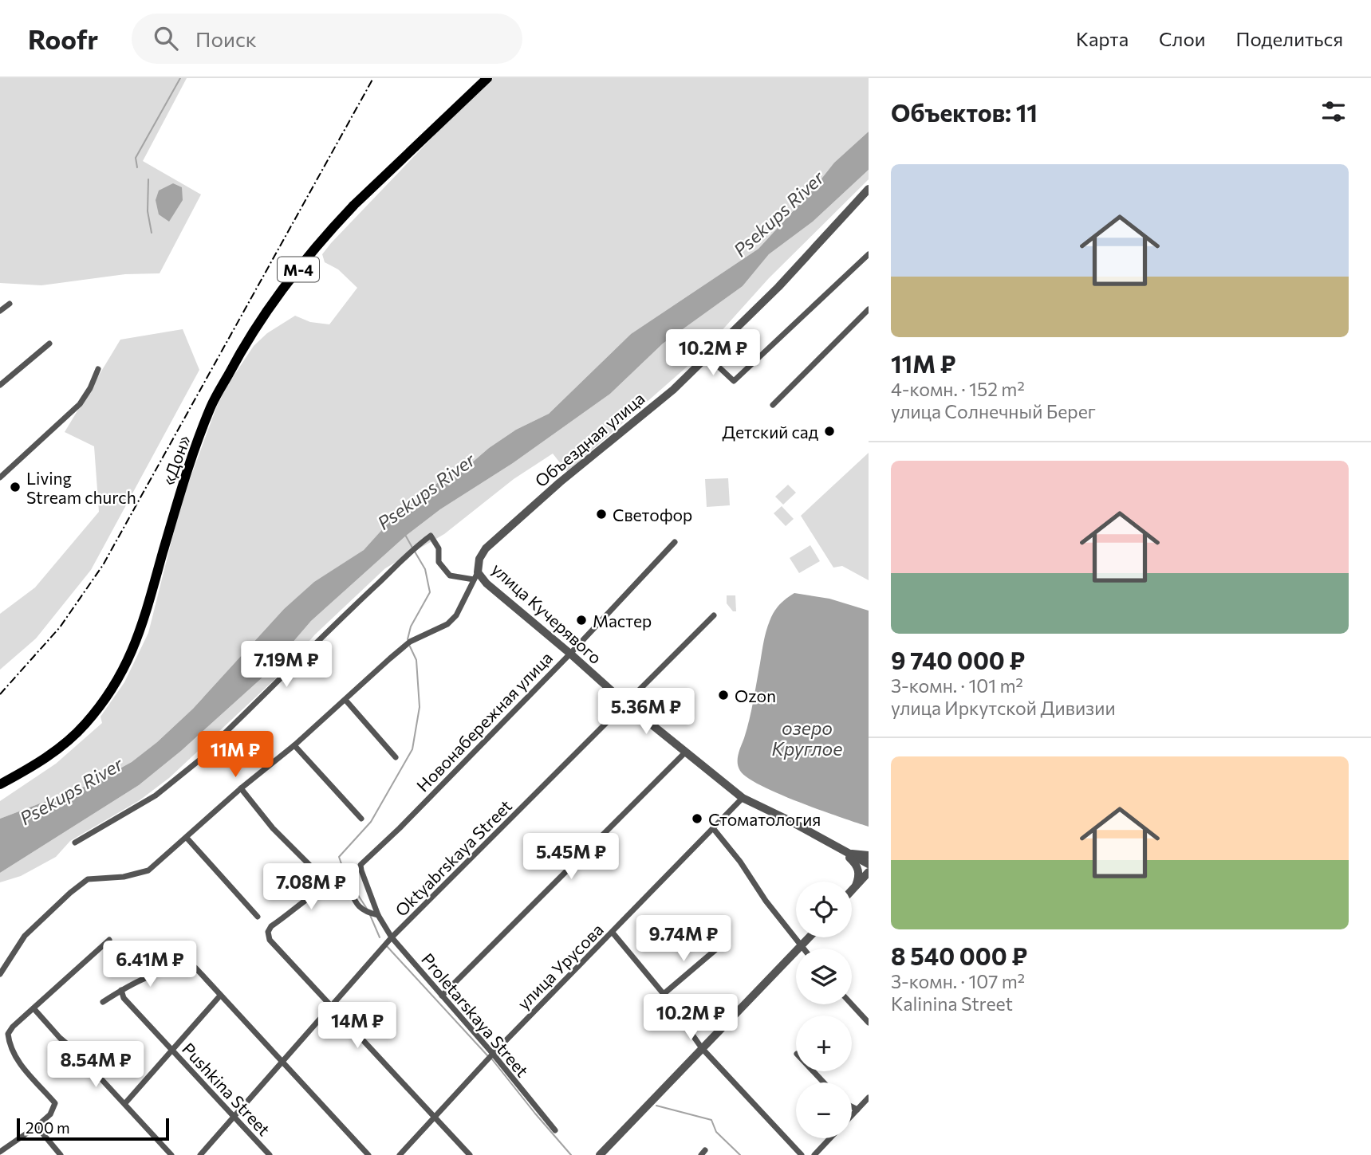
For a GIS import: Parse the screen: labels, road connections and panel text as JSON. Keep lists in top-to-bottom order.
{
  "streets": {
    "highway": ["М-4", "«Дон»"],
    "street": [
      "Объездная улица",
      "улица Кучерявого",
      "Новонабережная улица",
      "Oktyabrskaya Street",
      "улица Урусова",
      "Proletarskaya Street",
      "Pushkina Street"
    ]
  },
  "crossings": [
    ["Объездная улица", "улица Кучерявого"],
    ["улица Кучерявого", "Новонабережная улица"],
    ["улица Кучерявого", "Oktyabrskaya Street"],
    ["улица Кучерявого", "улица Урусова"],
    ["Новонабережная улица", "Proletarskaya Street"],
    ["Oktyabrskaya Street", "Proletarskaya Street"],
    ["Oktyabrskaya Street", "Pushkina Street"],
    ["улица Урусова", "Proletarskaya Street"]
  ],
  "water": ["Psekups River", "озеро Круглое"],
  "places": [
    "Детский сад",
    "Living Stream church",
    "Светофор",
    "Мастер",
    "Ozon",
    "Стоматология"
  ],
  "scale_bar": "200 m",
  "page": {
    "header": "Roofr",
    "search": "Поиск",
    "nav": ["Карта", "Слои", "Поделиться"],
    "heading": "Объектов: 11",
    "list": [
      {
        "name": "11M ₽",
        "note": "4-комн. · 152 m² · улица Солнечный Берег"
      },
      {
        "name": "9 740 000 ₽",
        "note": "3-комн. · 101 m² · улица Иркутской Дивизии"
      },
      {
        "name": "8 540 000 ₽",
        "note": "3-комн. · 107 m² · Kalinina Street"
      }
    ],
    "price": [
      "10.2M ₽",
      "7.19M ₽",
      "5.36M ₽",
      "11M ₽",
      "5.45M ₽",
      "7.08M ₽",
      "9.74M ₽",
      "6.41M ₽",
      "10.2M ₽",
      "14M ₽",
      "8.54M ₽"
    ],
    "map_buttons": ["+", "−"],
    "scale": "200 m"
  }
}
